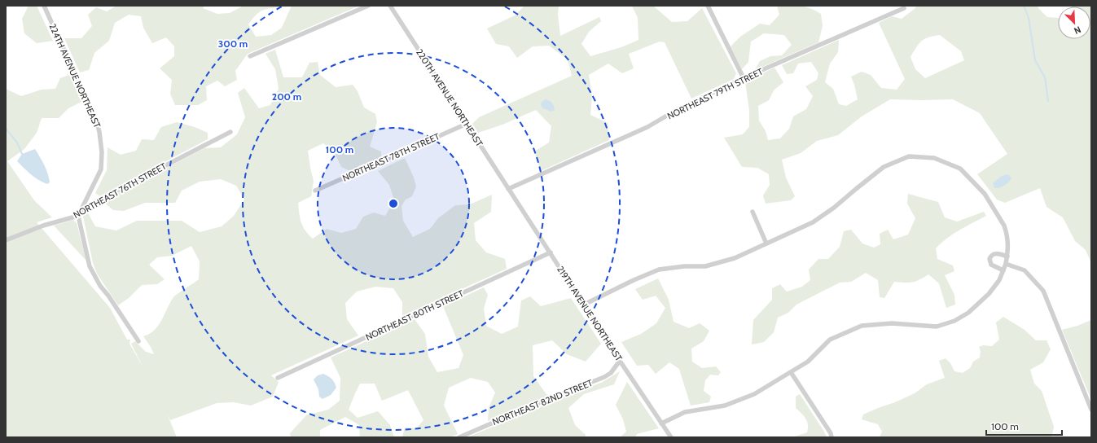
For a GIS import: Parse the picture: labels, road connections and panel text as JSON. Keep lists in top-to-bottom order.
{
  "streets": {
    "street": [
      "224TH AVENUE NORTHEAST",
      "NORTHEAST 79TH STREET",
      "220TH AVENUE NORTHEAST",
      "NORTHEAST 78TH STREET",
      "NORTHEAST 76TH STREET",
      "219TH AVENUE NORTHEAST",
      "NORTHEAST 80TH STREET",
      "NORTHEAST 82ND STREET"
    ]
  },
  "crossings": [
    ["224TH AVENUE NORTHEAST", "NORTHEAST 76TH STREET"],
    ["NORTHEAST 79TH STREET", "220TH AVENUE NORTHEAST"],
    ["NORTHEAST 79TH STREET", "219TH AVENUE NORTHEAST"],
    ["220TH AVENUE NORTHEAST", "NORTHEAST 78TH STREET"],
    ["220TH AVENUE NORTHEAST", "219TH AVENUE NORTHEAST"],
    ["219TH AVENUE NORTHEAST", "NORTHEAST 80TH STREET"],
    ["219TH AVENUE NORTHEAST", "NORTHEAST 82ND STREET"]
  ],
  "scale_bar": "100 m",
  "north": "bottom right",
  "rings": ["300 m", "200 m", "100 m"]
}
